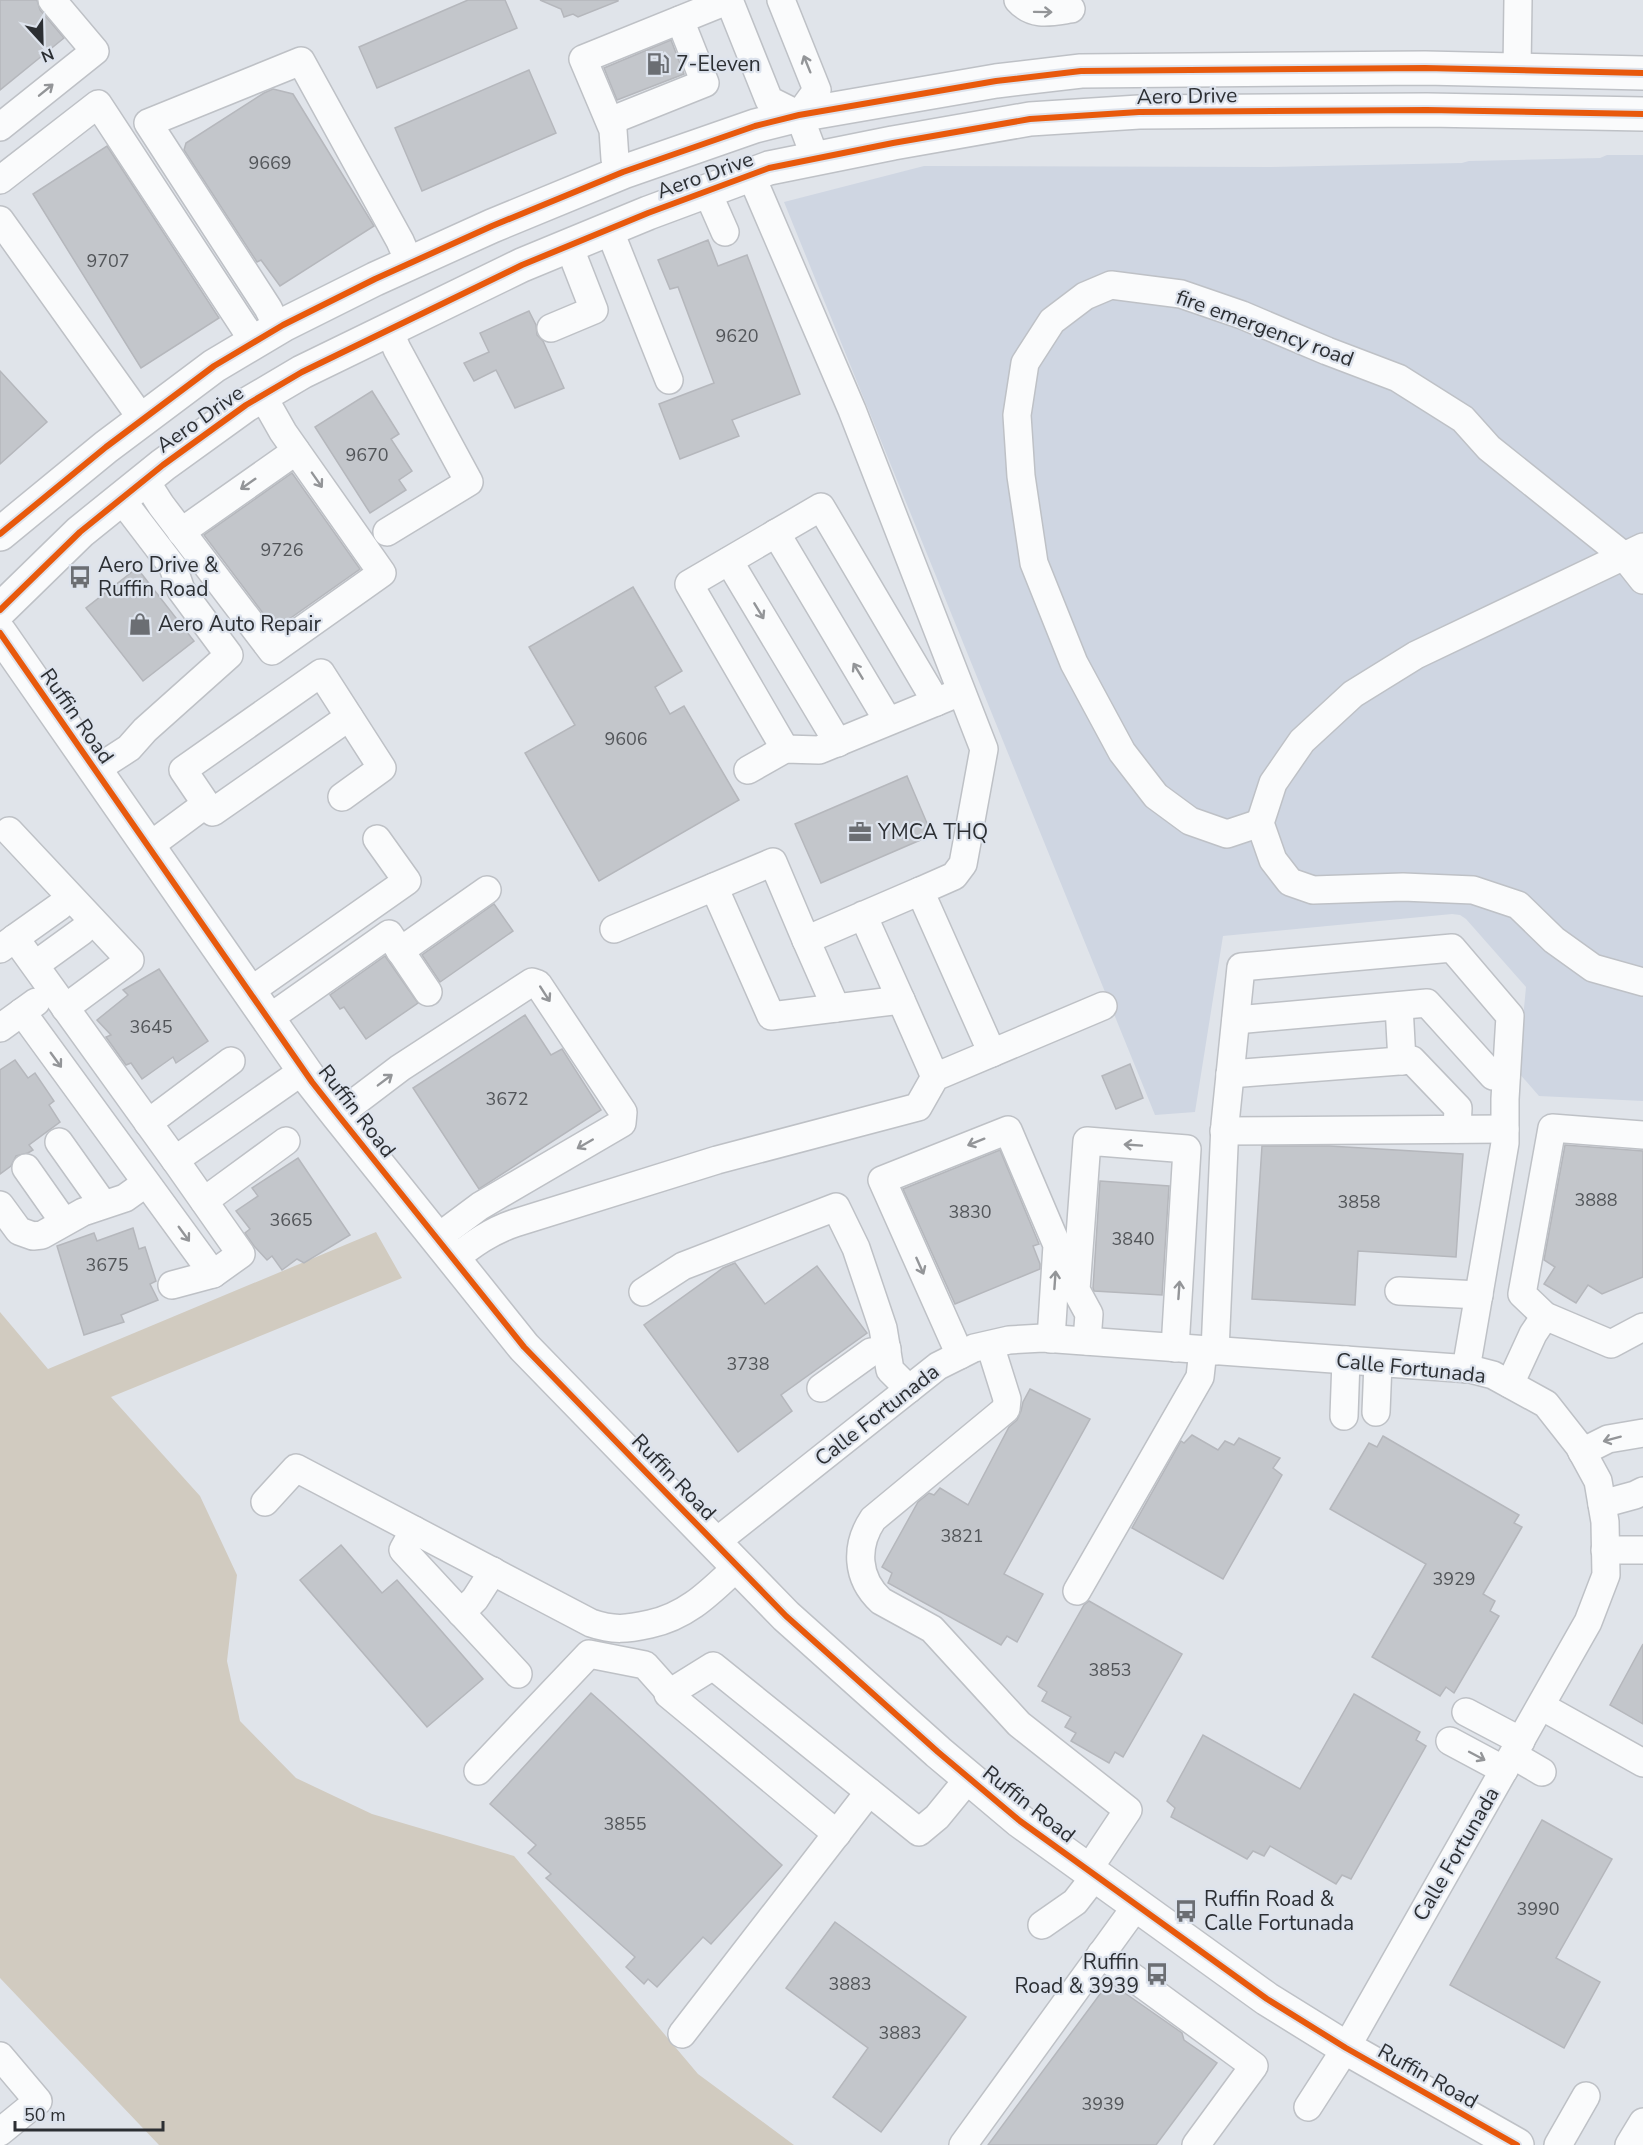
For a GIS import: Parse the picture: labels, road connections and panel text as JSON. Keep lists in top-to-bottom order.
{
  "streets": {
    "main road": ["Aero Drive", "Ruffin Road"],
    "street": ["fire emergency road", "Calle Fortunada"]
  },
  "crossings": [
    ["Ruffin Road", "Calle Fortunada"]
  ],
  "places": {
    "fuel station": ["7-Eleven"],
    "bus stop": ["Aero Drive & Ruffin Road", "Ruffin Road & Calle Fortunada", "Ruffin Road & 3939"],
    "shop": ["Aero Auto Repair"],
    "office": ["YMCA THQ"]
  },
  "house_numbers": [
    "9669",
    "9707",
    "9620",
    "9670",
    "9726",
    "9606",
    "3645",
    "3672",
    "3888",
    "3858",
    "3830",
    "3665",
    "3840",
    "3675",
    "3738",
    "3821",
    "3929",
    "3853",
    "3855",
    "3990",
    "3883",
    "3883",
    "3939"
  ],
  "scale_bar": "50 m",
  "north": "bottom"
}
